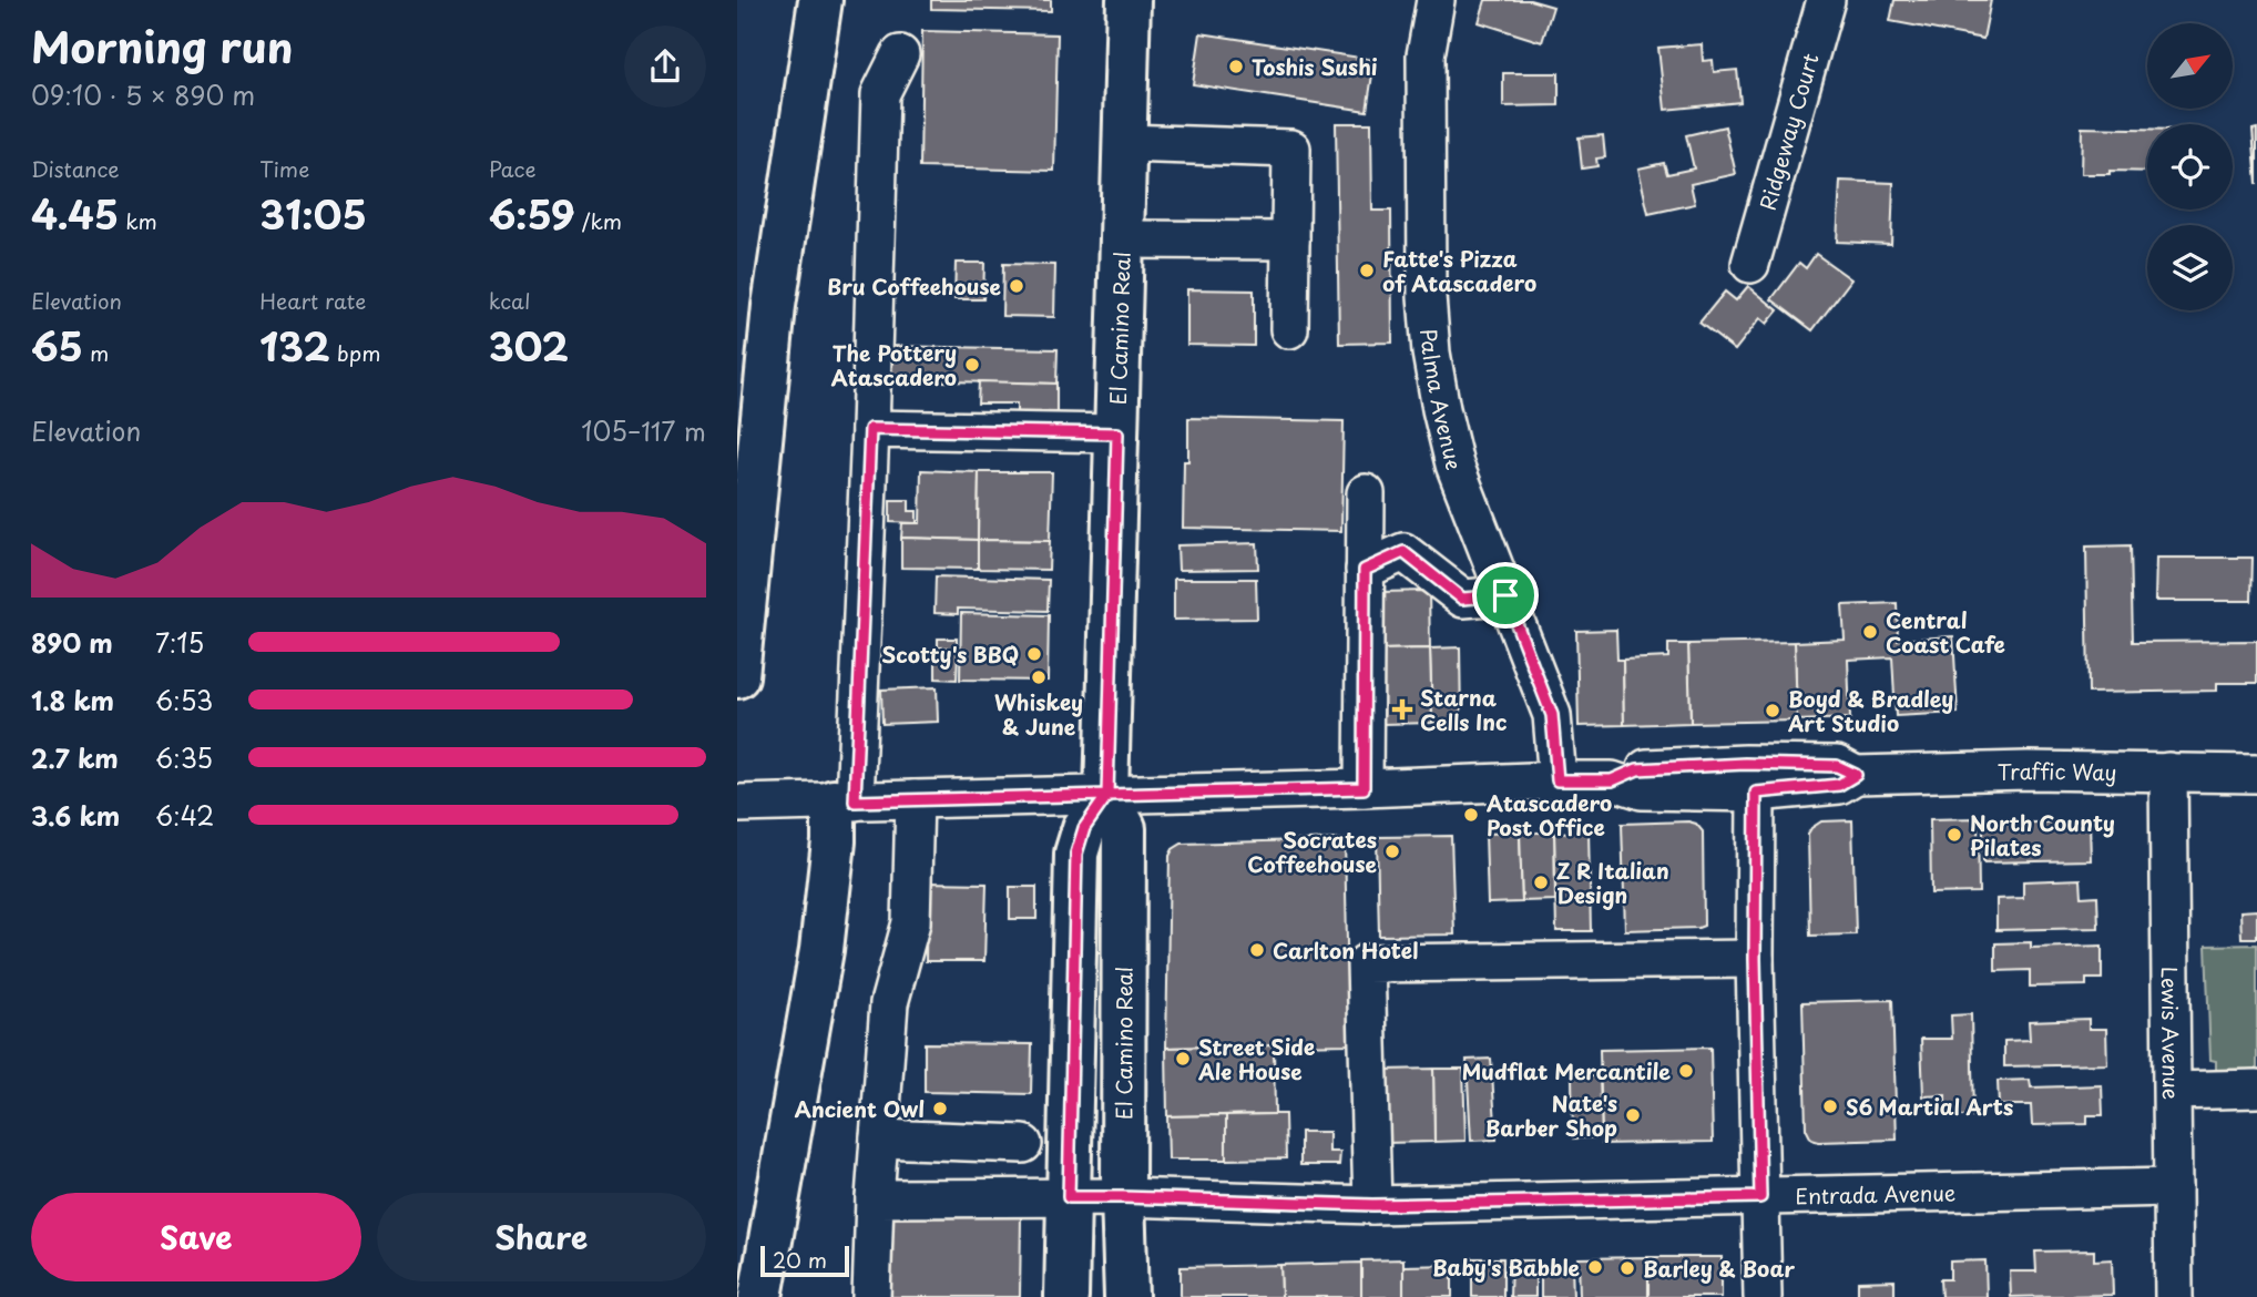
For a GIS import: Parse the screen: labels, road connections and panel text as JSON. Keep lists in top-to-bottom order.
{
  "streets": {
    "main road": ["El Camino Real"],
    "street": [
      "Ridgeway Court",
      "Palma Avenue",
      "Traffic Way",
      "Lewis Avenue",
      "Entrada Avenue"
    ]
  },
  "crossings": [
    ["El Camino Real", "Traffic Way"],
    ["El Camino Real", "Entrada Avenue"],
    ["Palma Avenue", "Traffic Way"],
    ["Traffic Way", "Lewis Avenue"],
    ["Lewis Avenue", "Entrada Avenue"]
  ],
  "places": {
    "other": [
      "Toshis Sushi",
      "Fatte's Pizza of Atascadero",
      "Bru Coffeehouse",
      "The Pottery Atascadero",
      "Central Coast Cafe",
      "Scotty's BBQ",
      "Whiskey & June",
      "Boyd & Bradley Art Studio",
      "Atascadero Post Office",
      "North County Pilates",
      "Socrates Coffeehouse",
      "Z R Italian Design",
      "Carlton Hotel",
      "Street Side Ale House",
      "Mudflat Mercantile",
      "S6 Martial Arts",
      "Ancient Owl",
      "Nate's Barber Shop",
      "Baby's Babble",
      "Barley & Boar"
    ],
    "health": ["Starna Cells Inc"]
  },
  "scale_bar": "20 m",
  "north": "top right",
  "page": {
    "heading": ["Morning run", "09:10 · 5 × 890 m"],
    "stats": [
      ["Distance", "4.45 km"],
      ["Time", "31:05"],
      ["Pace", "6:59 /km"],
      ["Elevation", "65 m"],
      ["Heart rate", "132 bpm"],
      ["kcal", "302"]
    ],
    "chart": ["Elevation", "105–117 m"],
    "list": [
      {
        "name": "890 m",
        "note": "7:15"
      },
      {
        "name": "1.8 km",
        "note": "6:53"
      },
      {
        "name": "2.7 km",
        "note": "6:35"
      },
      {
        "name": "3.6 km",
        "note": "6:42"
      }
    ],
    "buttons": ["Save", "Share"],
    "scale": "20 m"
  }
}
